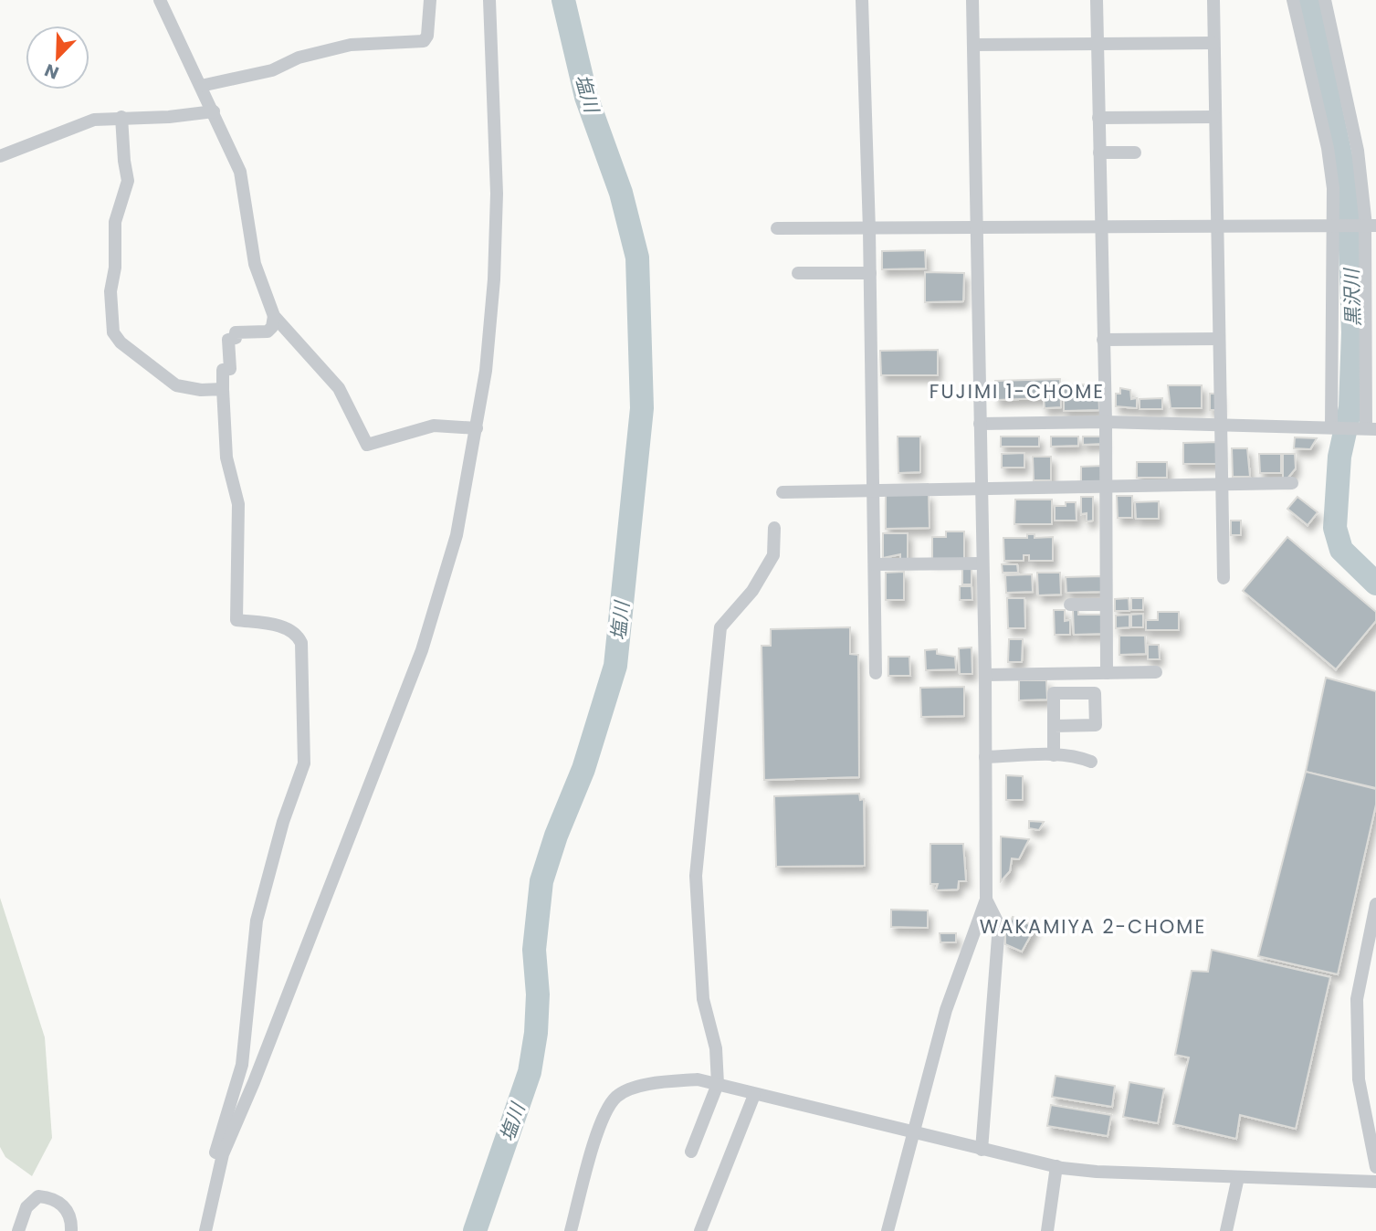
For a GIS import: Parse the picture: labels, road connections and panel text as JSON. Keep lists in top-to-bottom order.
{
  "districts": ["FUJIMI 1-CHOME", "WAKAMIYA 2-CHOME"],
  "water": ["塩川", "黒沢川"],
  "north": "bottom left"
}
